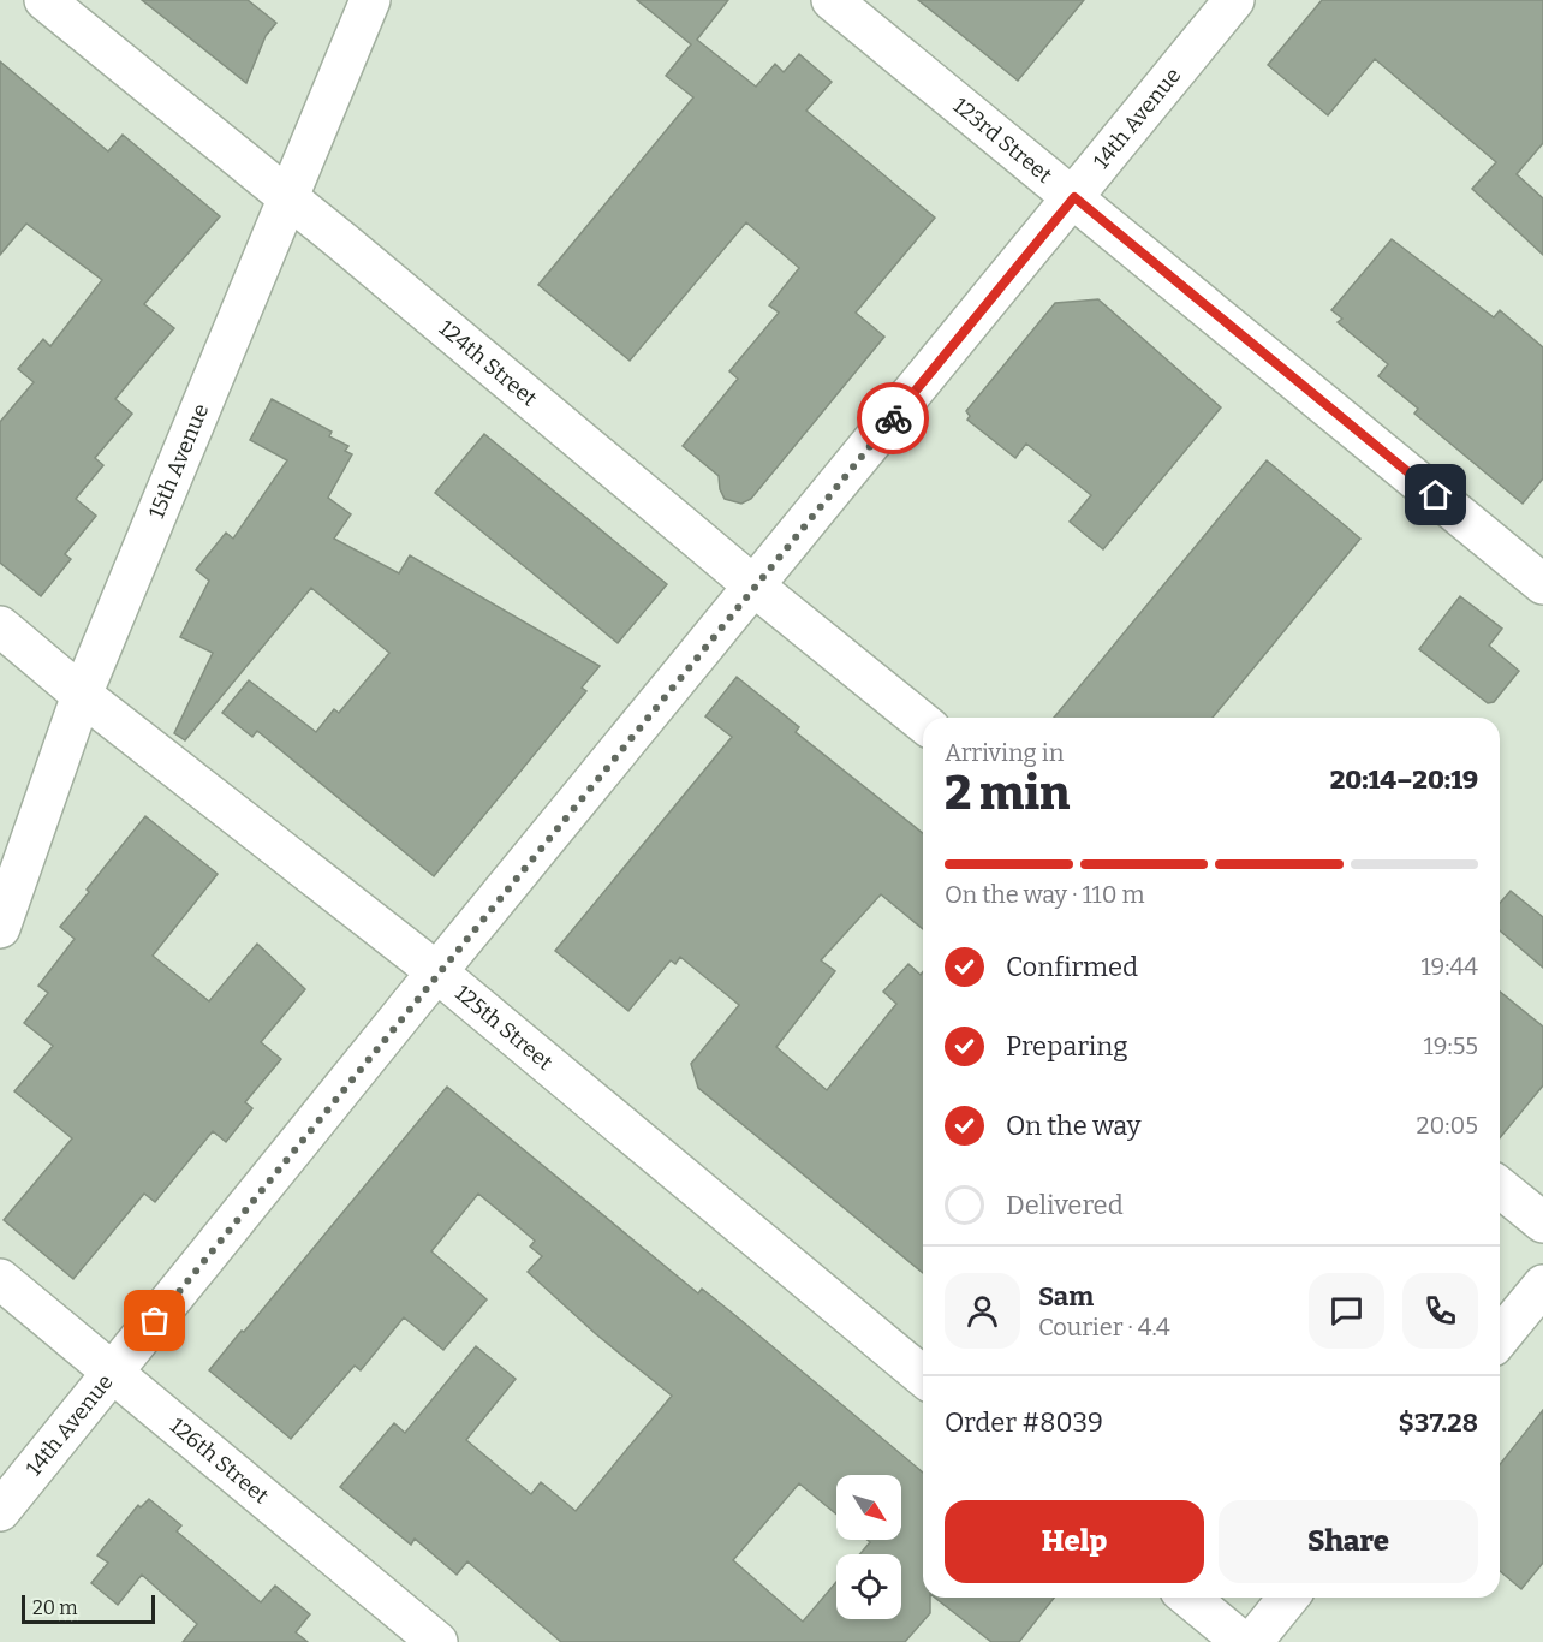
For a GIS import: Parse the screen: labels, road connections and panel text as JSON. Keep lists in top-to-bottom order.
{
  "streets": {
    "street": [
      "14th Avenue",
      "123rd Street",
      "124th Street",
      "15th Avenue",
      "125th Street",
      "126th Street"
    ]
  },
  "crossings": [
    ["14th Avenue", "123rd Street"],
    ["14th Avenue", "124th Street"],
    ["14th Avenue", "125th Street"],
    ["14th Avenue", "126th Street"],
    ["124th Street", "15th Avenue"],
    ["15th Avenue", "125th Street"]
  ],
  "scale_bar": "20 m",
  "north": "bottom right",
  "page": {
    "heading": ["2 min", "Arriving in", "20:14–20:19"],
    "panel": [
      "Sam",
      "Courier · 4.4",
      "Order #8039",
      "$37.28"
    ],
    "bar": "On the way · 110 m",
    "list": [
      ["Confirmed", "19:44"],
      ["Preparing", "19:55"],
      ["On the way", "20:05"],
      "Delivered"
    ],
    "buttons": ["Help", "Share"],
    "scale": "20 m"
  }
}
